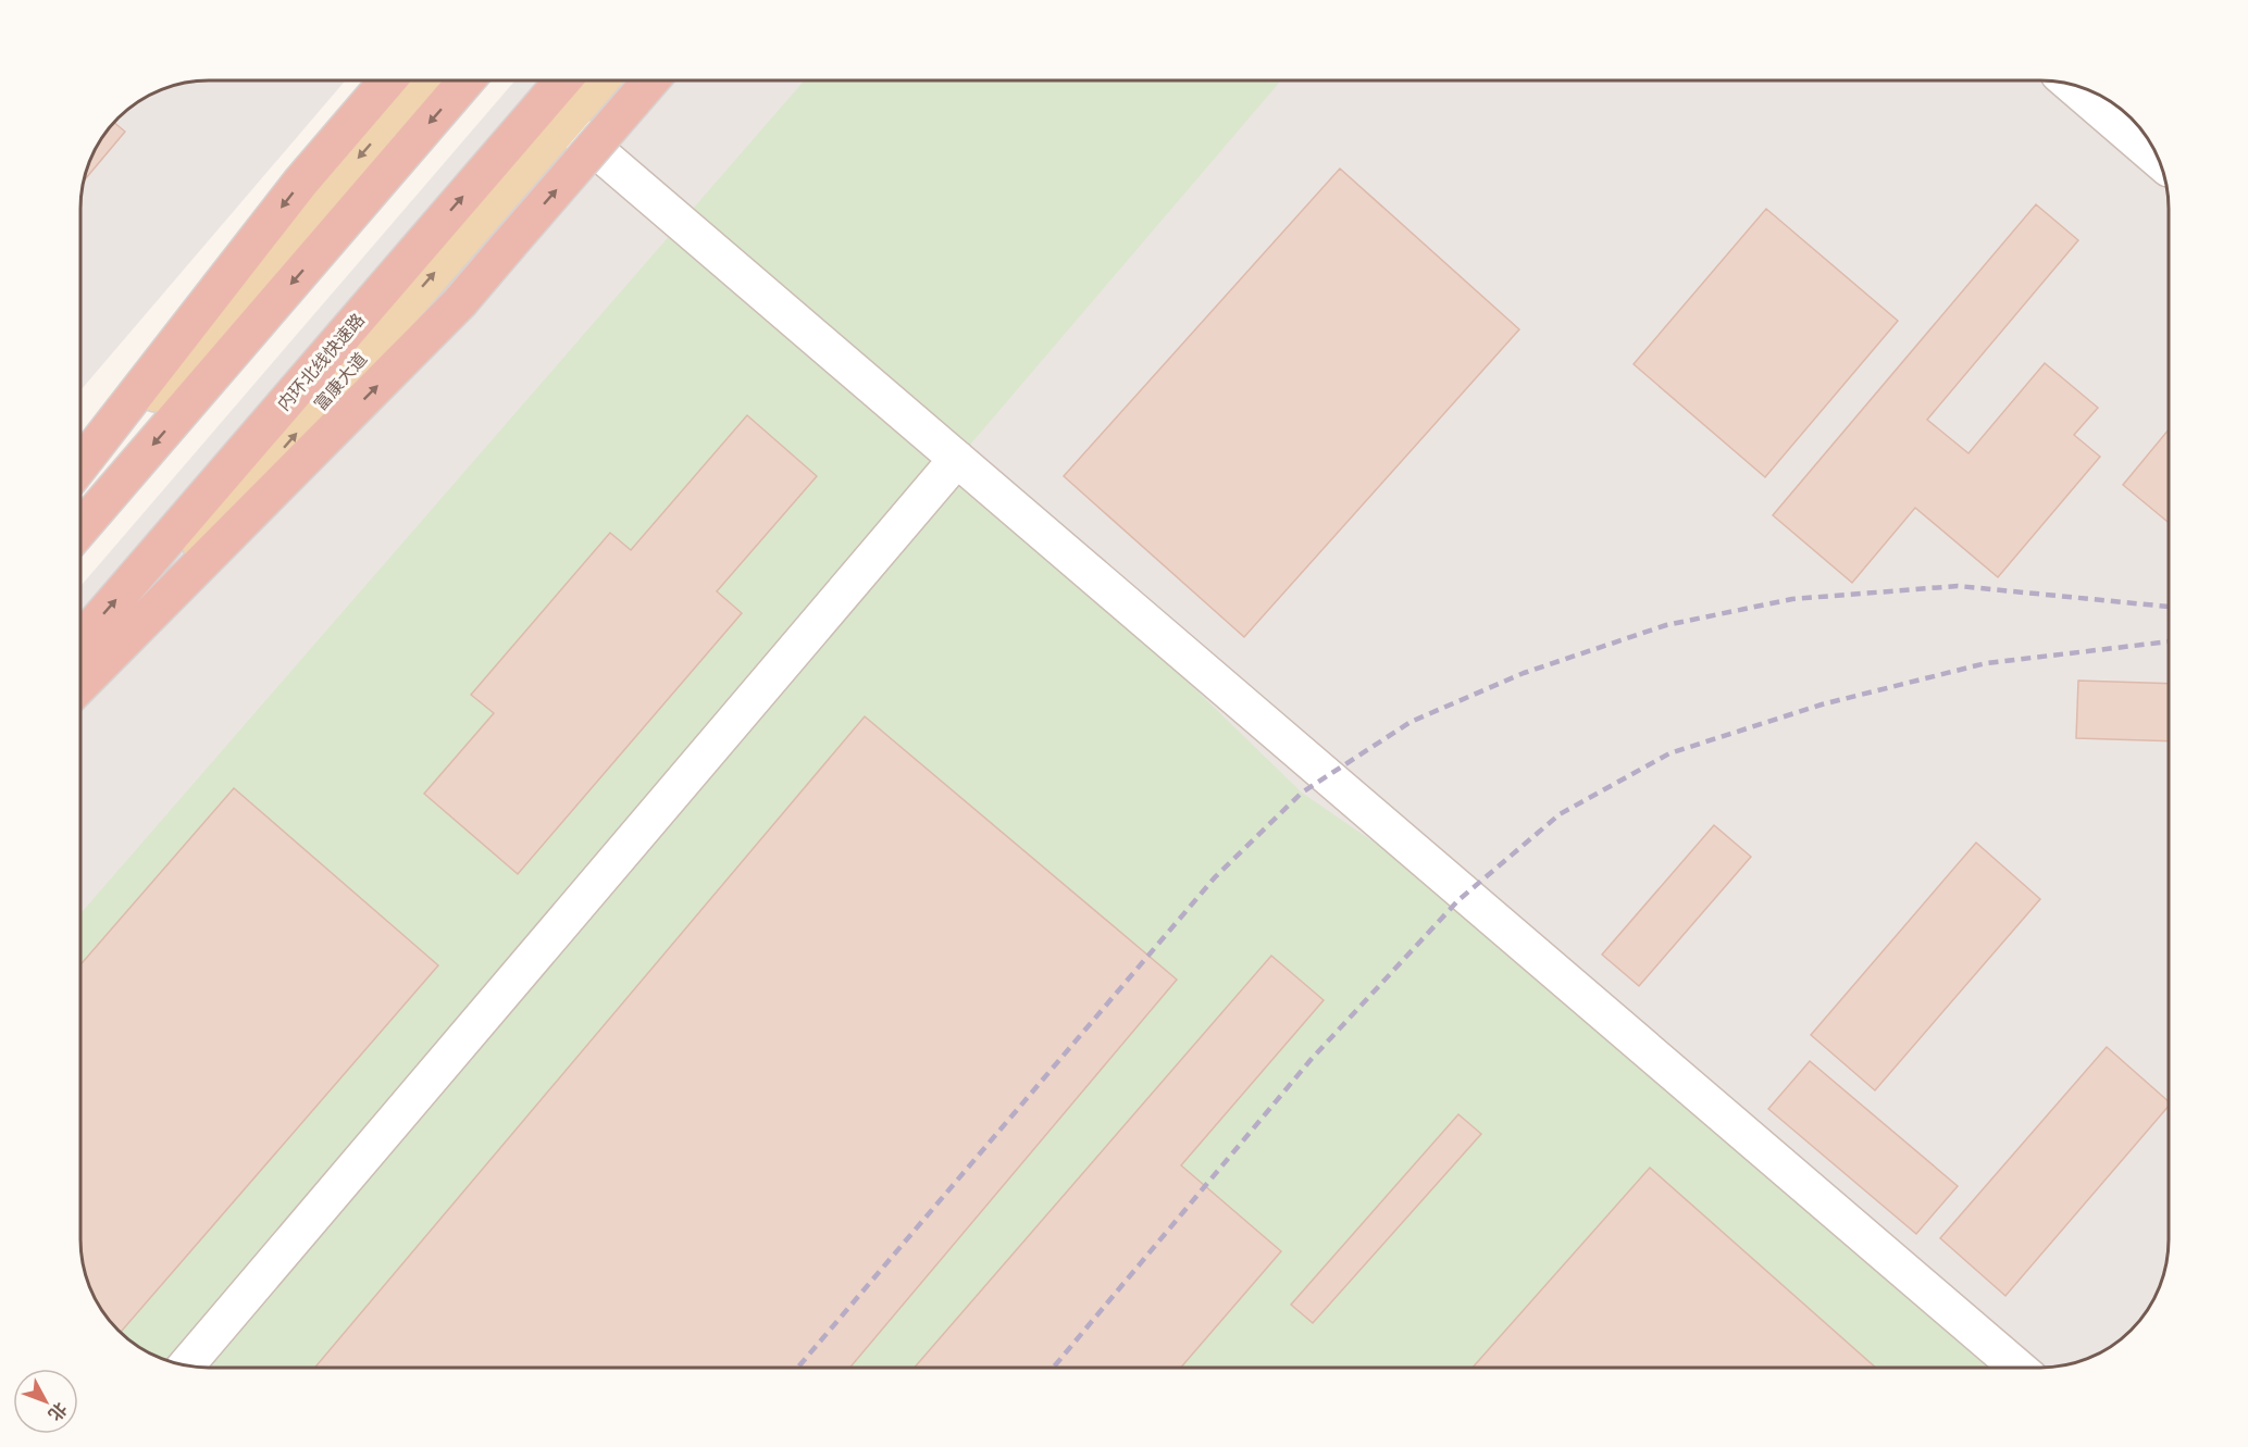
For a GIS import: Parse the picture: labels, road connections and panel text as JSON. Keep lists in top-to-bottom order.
{
  "streets": {
    "highway": ["内环北线快速路"],
    "main road": ["富康大道"]
  },
  "north": "bottom right"
}
